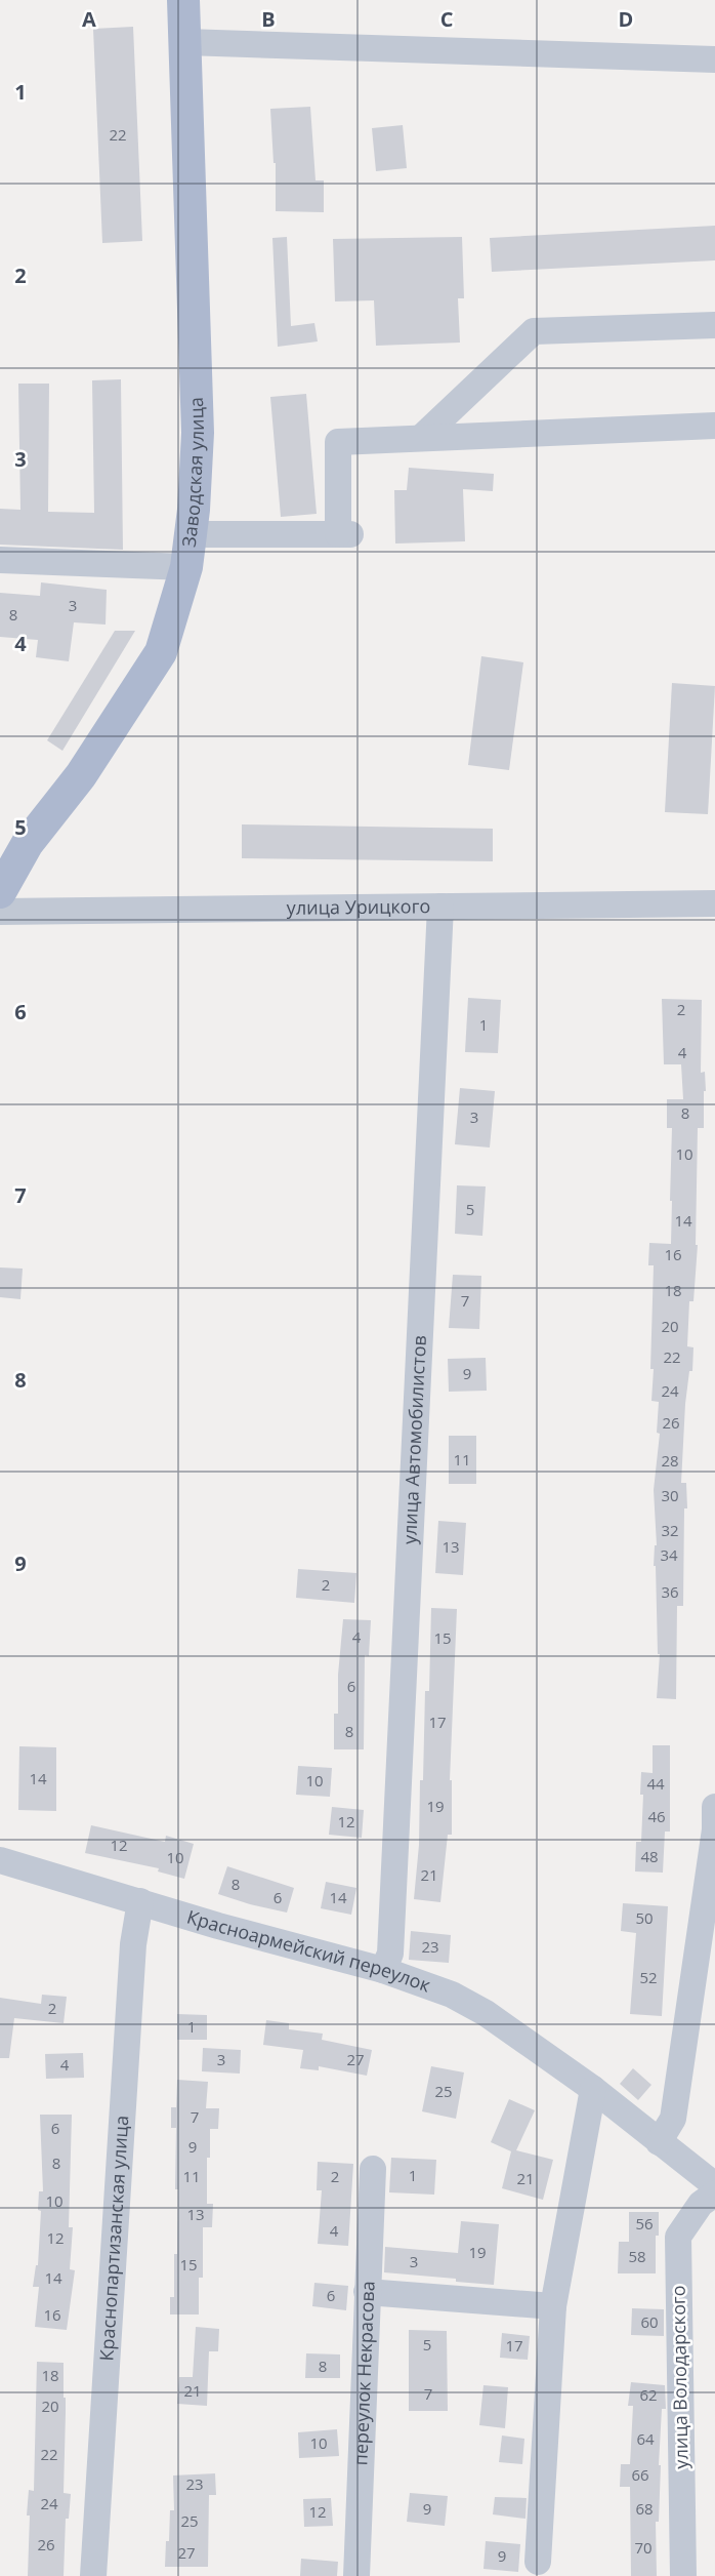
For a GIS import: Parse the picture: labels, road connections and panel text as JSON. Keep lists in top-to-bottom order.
{
  "streets": {
    "main road": ["Заводская улица"],
    "street": [
      "улица Урицкого",
      "улица Автомобилистов",
      "Красноармейский переулок",
      "Краснопартизанская улица",
      "переулок Некрасова",
      "улица Володарского"
    ]
  },
  "crossings": [
    ["улица Урицкого", "улица Автомобилистов"],
    ["улица Автомобилистов", "Красноармейский переулок"],
    ["Красноармейский переулок", "Краснопартизанская улица"]
  ],
  "house_numbers": [
    "22",
    "3",
    "8",
    "2",
    "1",
    "4",
    "8",
    "3",
    "10",
    "5",
    "14",
    "16",
    "18",
    "7",
    "20",
    "22",
    "9",
    "24",
    "26",
    "11",
    "28",
    "30",
    "32",
    "13",
    "34",
    "2",
    "36",
    "4",
    "15",
    "6",
    "17",
    "8",
    "14",
    "10",
    "44",
    "19",
    "46",
    "12",
    "12",
    "48",
    "10",
    "21",
    "8",
    "6",
    "14",
    "50",
    "23",
    "52",
    "2",
    "1",
    "3",
    "27",
    "4",
    "25",
    "7",
    "6",
    "9",
    "8",
    "1",
    "11",
    "2",
    "21",
    "10",
    "13",
    "56",
    "4",
    "12",
    "19",
    "58",
    "3",
    "15",
    "14",
    "6",
    "16",
    "60",
    "5",
    "17",
    "8",
    "18",
    "21",
    "7",
    "62",
    "20",
    "64",
    "10",
    "22",
    "66",
    "23",
    "24",
    "9",
    "68",
    "12",
    "25",
    "26",
    "70",
    "27",
    "9"
  ],
  "grid": {
    "columns": [
      "A",
      "B",
      "C",
      "D"
    ],
    "rows": [
      "1",
      "2",
      "3",
      "4",
      "5",
      "6",
      "7",
      "8",
      "9"
    ]
  }
}
